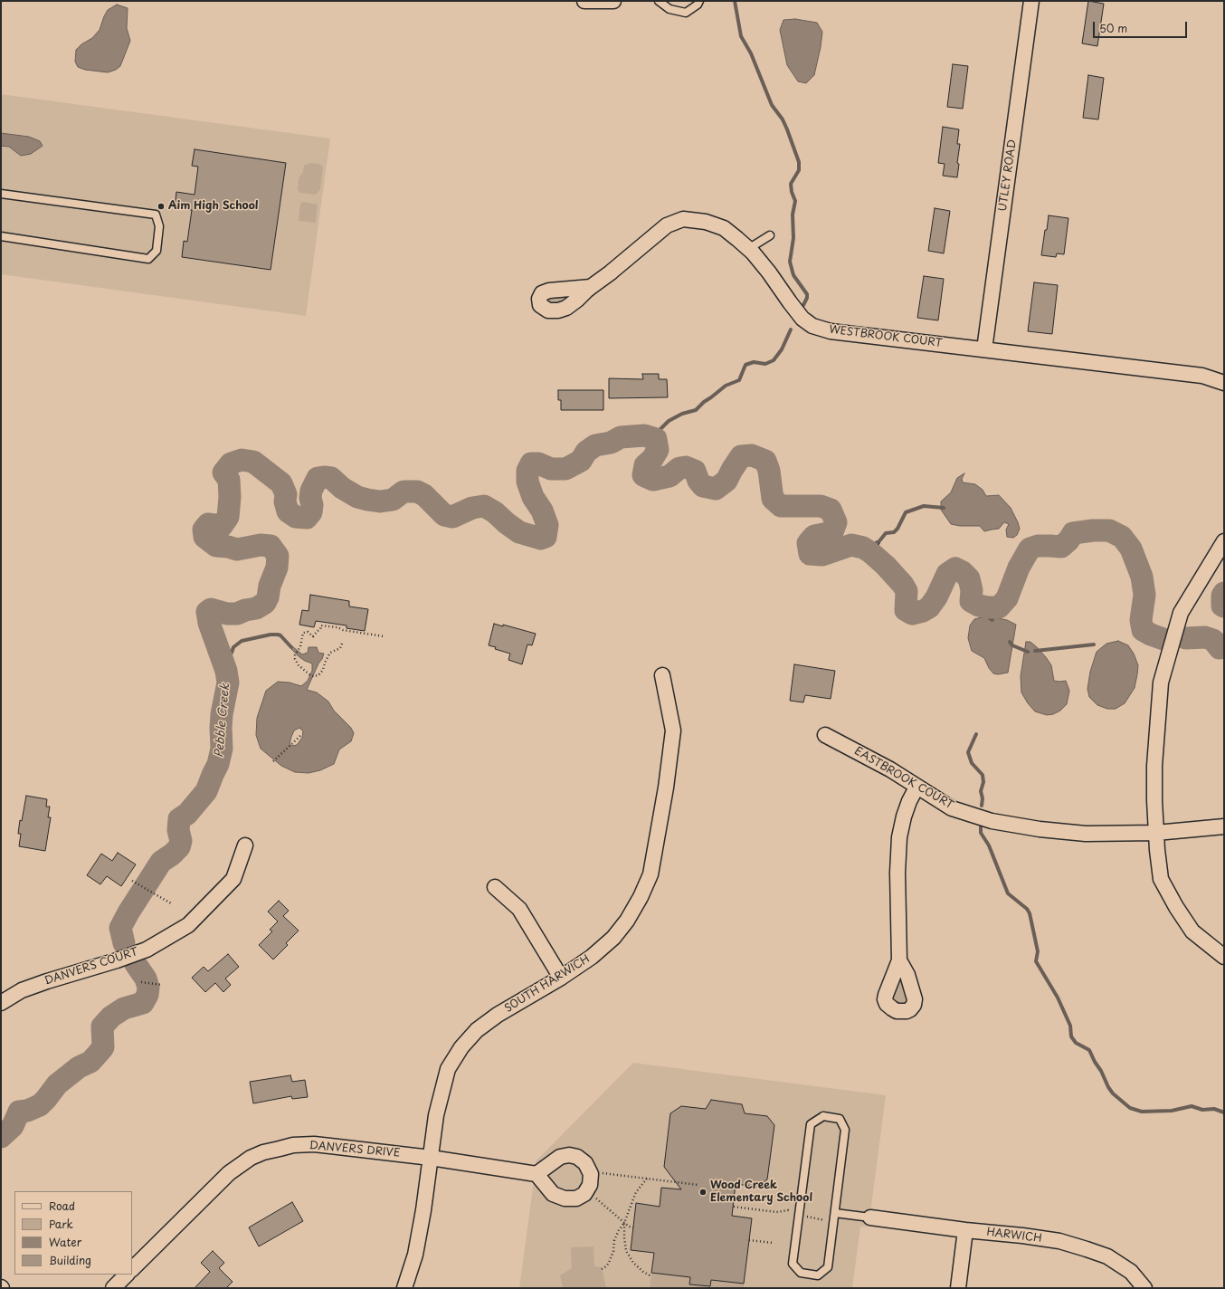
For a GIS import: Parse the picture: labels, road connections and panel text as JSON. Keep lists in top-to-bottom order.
{
  "streets": {
    "street": [
      "UTLEY ROAD",
      "WESTBROOK COURT",
      "EASTBROOK COURT",
      "DANVERS COURT",
      "SOUTH HARWICH",
      "DANVERS DRIVE",
      "HARWICH"
    ]
  },
  "crossings": [
    ["UTLEY ROAD", "WESTBROOK COURT"],
    ["SOUTH HARWICH", "DANVERS DRIVE"]
  ],
  "water": ["Pebble Creek"],
  "places": ["Aim High School", "Wood Creek Elementary School"],
  "legend": [
    "Road",
    "Park",
    "Water",
    "Building"
  ],
  "scale_bar": "50 m"
}
